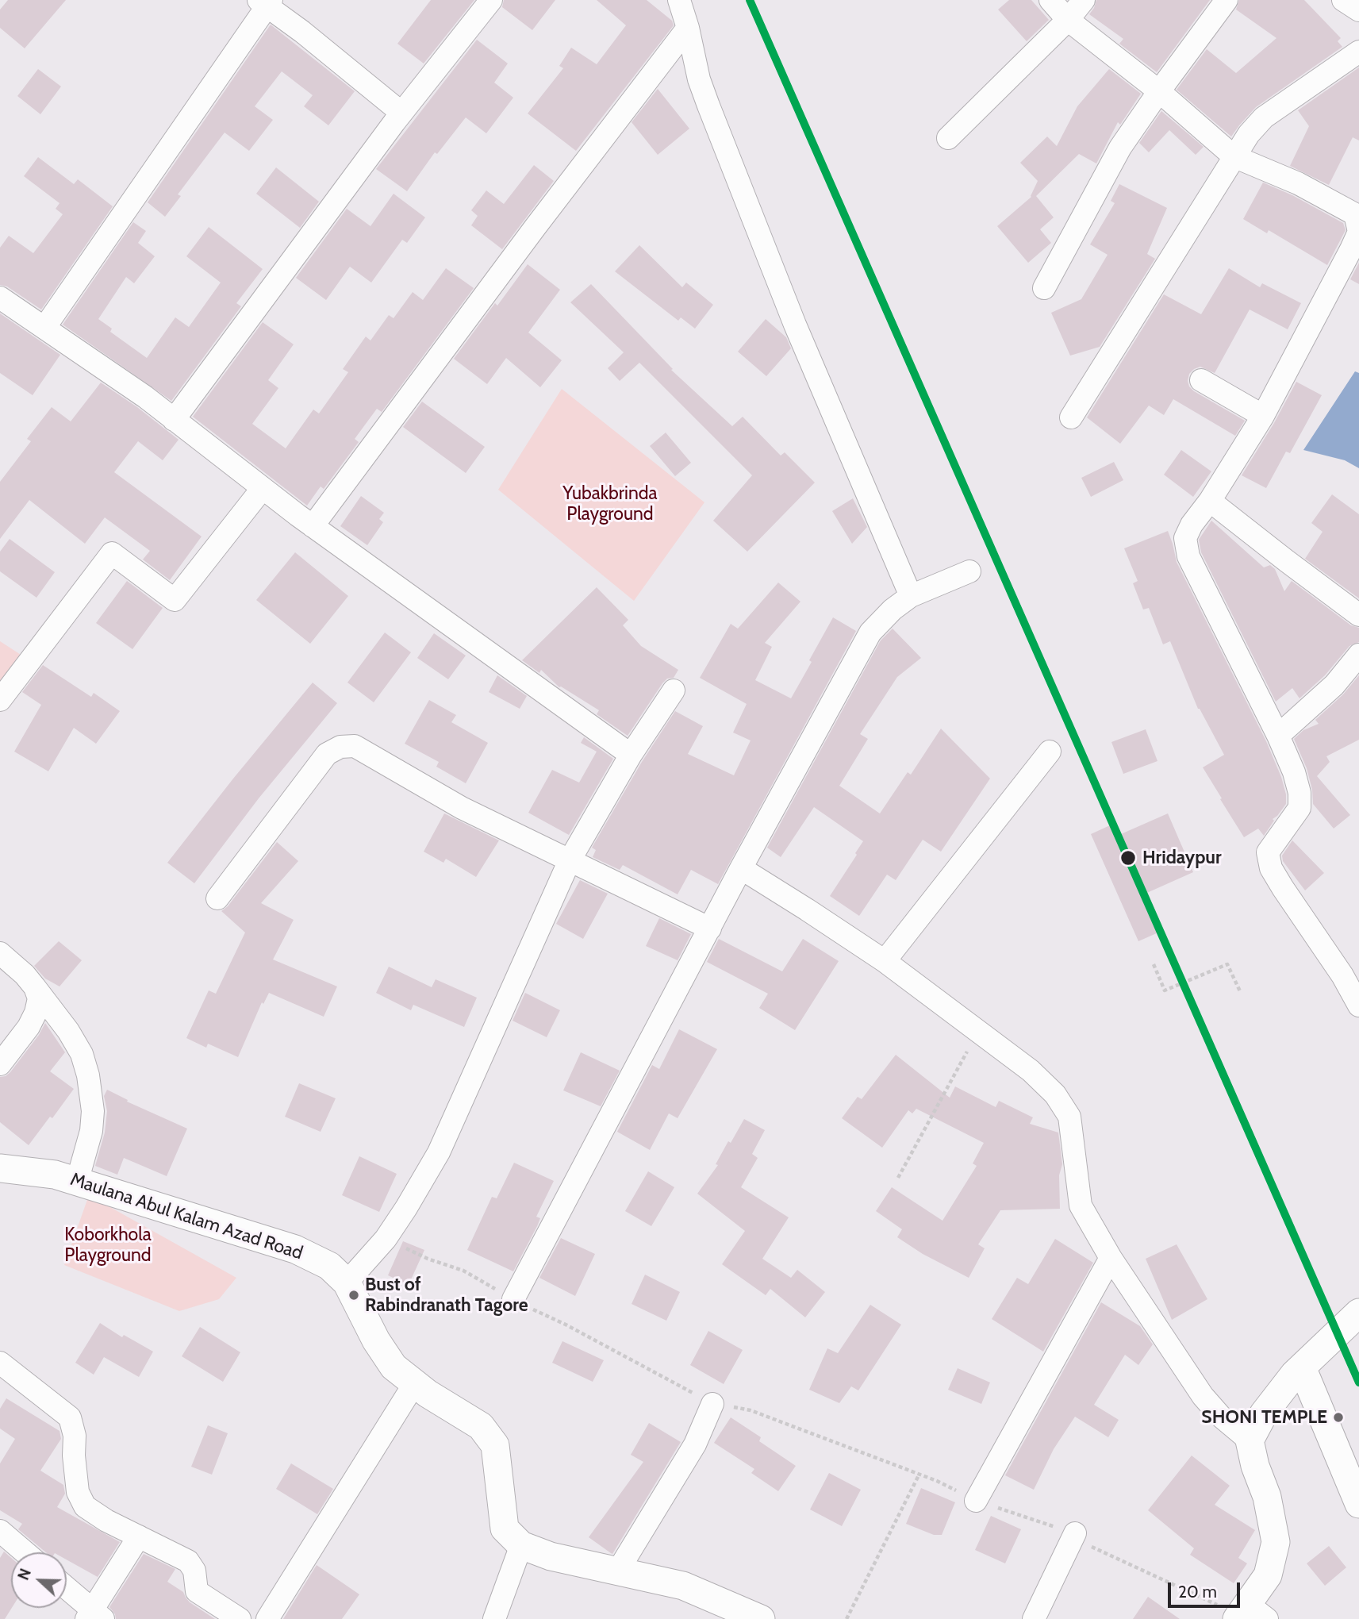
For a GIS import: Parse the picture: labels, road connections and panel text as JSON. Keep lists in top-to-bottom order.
{
  "streets": {
    "street": ["Maulana Abul Kalam Azad Road"]
  },
  "parks": ["Yubakbrinda Playground", "Koborkhola Playground"],
  "places": ["Hridaypur", "Bust of Rabindranath Tagore", "SHONI TEMPLE"],
  "scale_bar": "20 m",
  "north": "left"
}
